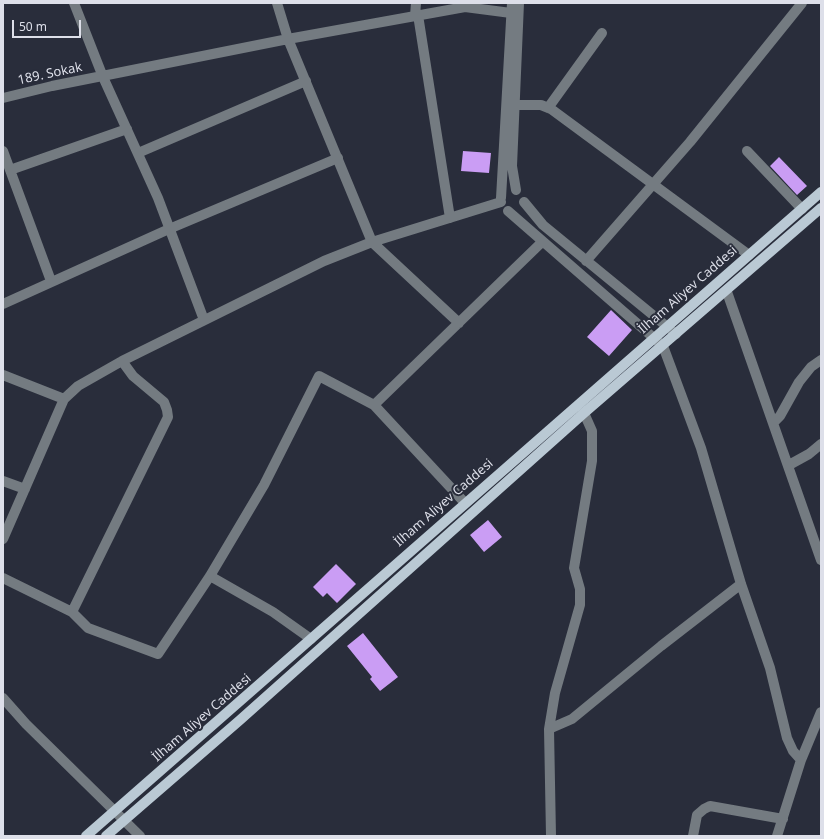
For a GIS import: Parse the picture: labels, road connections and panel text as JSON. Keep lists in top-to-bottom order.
{
  "streets": {
    "main road": ["İlham Aliyev Caddesi"],
    "street": ["189. Sokak"]
  },
  "scale_bar": "50 m"
}
